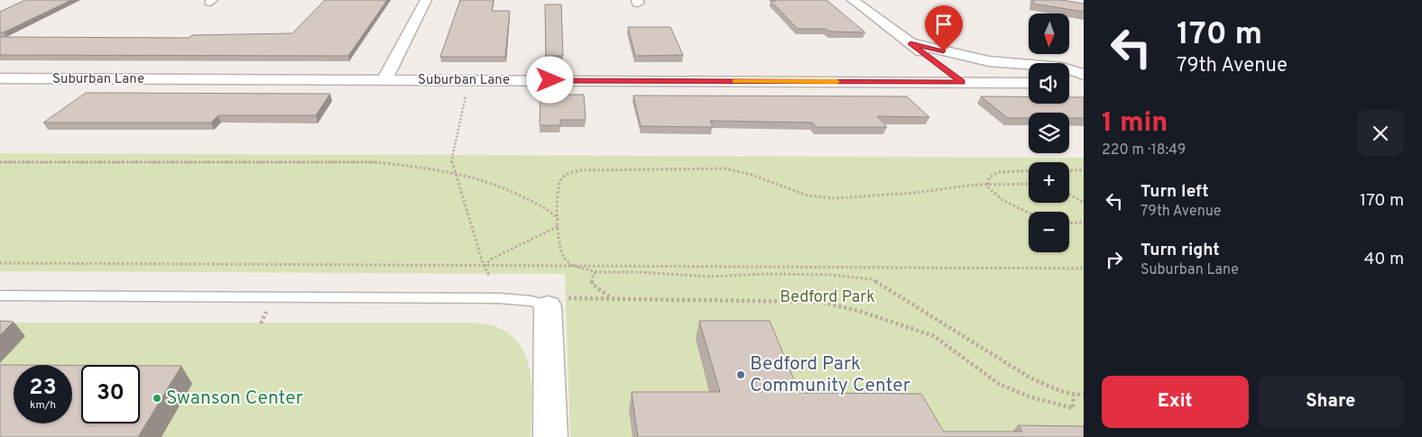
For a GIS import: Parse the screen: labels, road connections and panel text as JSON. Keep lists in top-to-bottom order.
{
  "streets": {
    "street": ["Suburban Lane"]
  },
  "parks": ["Bedford Park"],
  "places": ["Bedford Park Community Center", "Swanson Center"],
  "north": "bottom",
  "page": {
    "turn": ["170 m", "79th Avenue"],
    "map_buttons": ["+", "−"],
    "heading": ["1 min", "220 m · 18:49"],
    "list": [
      {
        "name": "Turn left",
        "note": "79th Avenue",
        "value": "170 m"
      },
      {
        "name": "Turn right",
        "note": "Suburban Lane",
        "value": "40 m"
      }
    ],
    "speed": "23 km/h",
    "limit": "30",
    "buttons": ["Exit", "Share"]
  }
}
